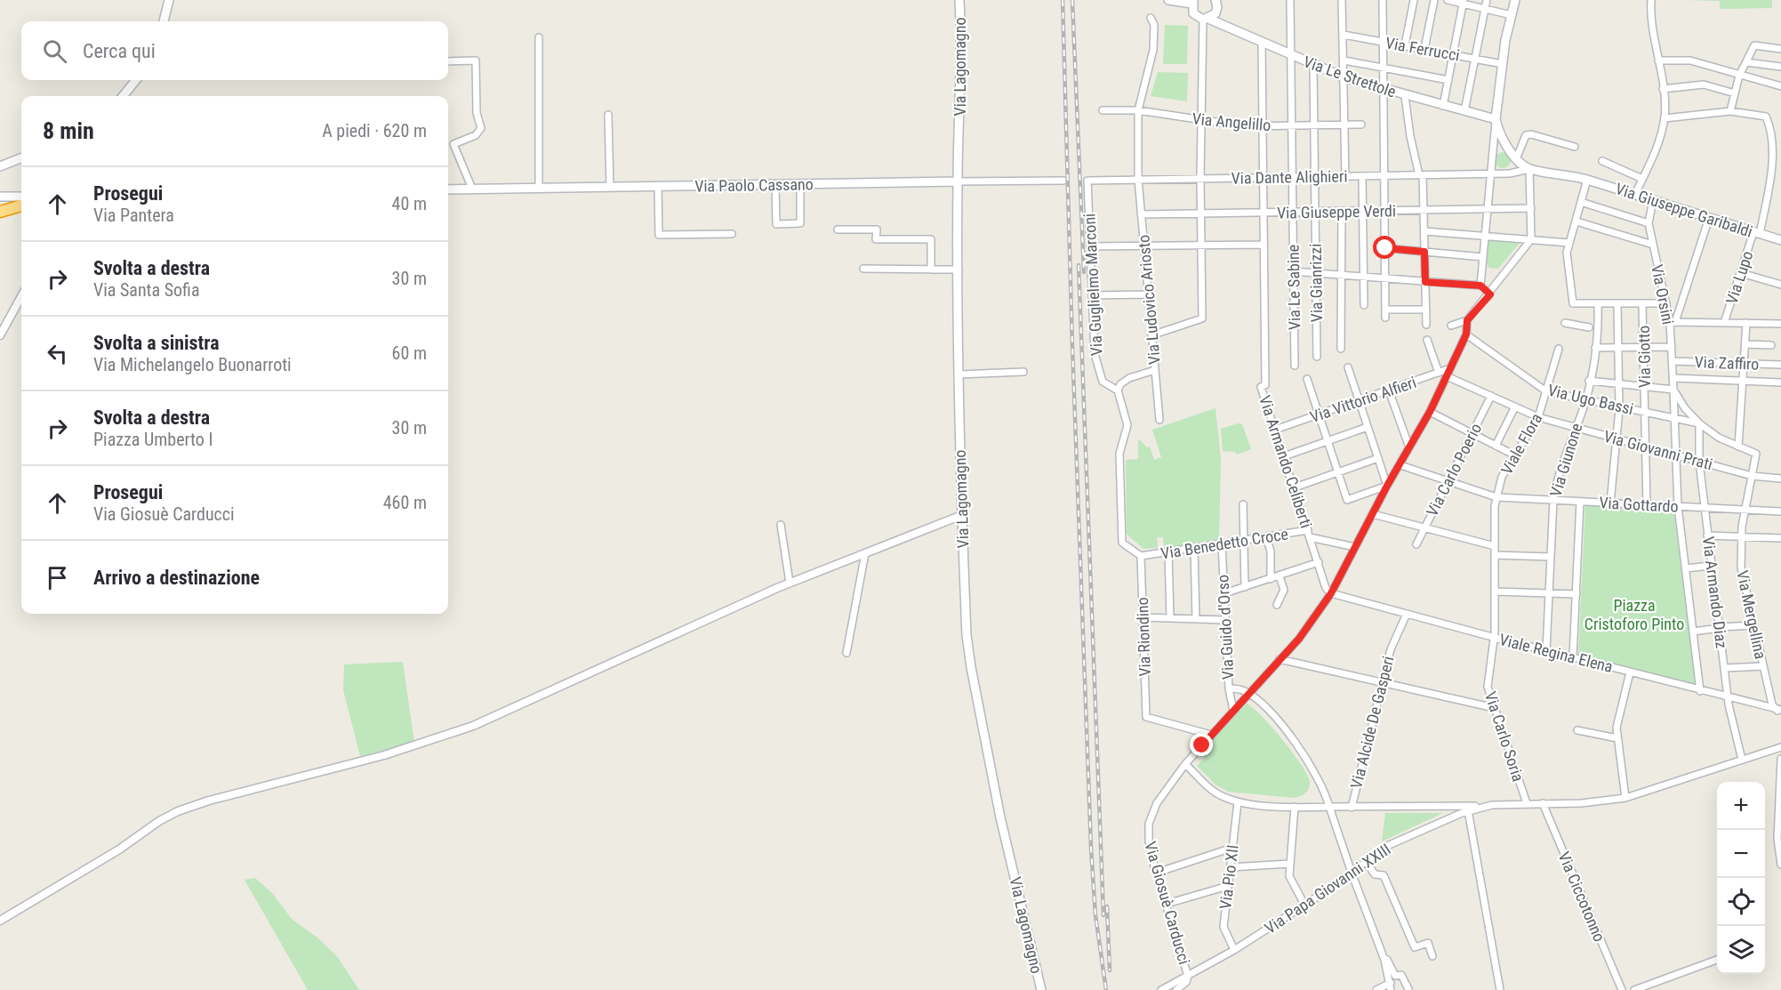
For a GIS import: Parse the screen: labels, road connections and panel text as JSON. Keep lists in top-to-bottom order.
{
  "streets": {
    "main road": [
      "Via Lagomagno",
      "Via Le Strettole",
      "Via Paolo Cassano",
      "Via Giuseppe Garibaldi"
    ],
    "street": [
      "Via Ferrucci",
      "Via Angelillo",
      "Via Dante Alighieri",
      "Via Giuseppe Verdi",
      "Via Lupo",
      "Via Gianrizzi",
      "Via Guglielmo Marconi",
      "Via Le Sabine",
      "Via Orsini",
      "Via Ludovico Ariosto",
      "Via Giotto",
      "Via Zaffiro",
      "Via Vittorio Alfieri",
      "Via Ugo Bassi",
      "Viale Flora",
      "Via Giovanni Prati",
      "Via Giunone",
      "Via Armando Celiberti",
      "Via Carlo Poerio",
      "Via Gottardo",
      "Via Benedetto Croce",
      "Via Armando Diaz",
      "Via Mergellina",
      "Via Guido d'Orso",
      "Via Riondino",
      "Viale Regina Elena",
      "Via Alcide De Gasperi",
      "Via Carlo Soria",
      "Via Pio XII",
      "Via Papa Giovanni XXIII",
      "Via Ciccotonno",
      "Via Giosuè Carducci"
    ]
  },
  "crossings": [
    ["Via Lagomagno", "Via Paolo Cassano"],
    ["Via Le Strettole", "Via Gianrizzi"],
    ["Via Le Strettole", "Via Le Sabine"],
    ["Via Le Strettole", "Via Armando Celiberti"],
    ["Via Angelillo", "Via Gianrizzi"],
    ["Via Angelillo", "Via Le Sabine"],
    ["Via Angelillo", "Via Ludovico Ariosto"],
    ["Via Angelillo", "Via Armando Celiberti"],
    ["Via Dante Alighieri", "Via Giuseppe Garibaldi"],
    ["Via Dante Alighieri", "Via Gianrizzi"],
    ["Via Dante Alighieri", "Via Guglielmo Marconi"],
    ["Via Dante Alighieri", "Via Le Sabine"],
    ["Via Dante Alighieri", "Via Ludovico Ariosto"],
    ["Via Dante Alighieri", "Via Armando Celiberti"],
    ["Via Giuseppe Garibaldi", "Via Lupo"],
    ["Via Giuseppe Garibaldi", "Via Orsini"],
    ["Via Giuseppe Verdi", "Via Gianrizzi"],
    ["Via Giuseppe Verdi", "Via Le Sabine"],
    ["Via Giuseppe Verdi", "Via Ludovico Ariosto"],
    ["Via Giuseppe Verdi", "Via Armando Celiberti"],
    ["Via Orsini", "Via Zaffiro"],
    ["Via Orsini", "Via Ugo Bassi"],
    ["Via Orsini", "Via Giovanni Prati"],
    ["Via Orsini", "Via Gottardo"],
    ["Via Giotto", "Via Ugo Bassi"],
    ["Via Giotto", "Via Giovanni Prati"],
    ["Via Giotto", "Via Gottardo"],
    ["Via Vittorio Alfieri", "Via Armando Celiberti"],
    ["Via Vittorio Alfieri", "Via Giosuè Carducci"],
    ["Via Ugo Bassi", "Viale Flora"],
    ["Via Ugo Bassi", "Via Giunone"],
    ["Via Ugo Bassi", "Via Armando Diaz"],
    ["Via Ugo Bassi", "Via Giosuè Carducci"],
    ["Viale Flora", "Via Giovanni Prati"],
    ["Viale Flora", "Via Gottardo"],
    ["Viale Flora", "Viale Regina Elena"],
    ["Viale Flora", "Via Carlo Soria"],
    ["Via Giovanni Prati", "Via Giunone"],
    ["Via Giovanni Prati", "Via Carlo Poerio"],
    ["Via Giovanni Prati", "Via Armando Diaz"],
    ["Via Giovanni Prati", "Via Mergellina"],
    ["Via Giovanni Prati", "Via Giosuè Carducci"],
    ["Via Giunone", "Via Gottardo"],
    ["Via Giunone", "Viale Regina Elena"],
    ["Via Armando Celiberti", "Via Benedetto Croce"],
    ["Via Armando Celiberti", "Viale Regina Elena"],
    ["Via Armando Celiberti", "Via Giosuè Carducci"],
    ["Via Carlo Poerio", "Via Gottardo"],
    ["Via Gottardo", "Via Armando Diaz"],
    ["Via Gottardo", "Via Mergellina"],
    ["Via Gottardo", "Via Giosuè Carducci"],
    ["Via Benedetto Croce", "Via Guido d'Orso"],
    ["Via Benedetto Croce", "Via Riondino"],
    ["Via Armando Diaz", "Viale Regina Elena"],
    ["Via Armando Diaz", "Via Papa Giovanni XXIII"],
    ["Via Mergellina", "Viale Regina Elena"],
    ["Via Guido d'Orso", "Via Giosuè Carducci"],
    ["Via Riondino", "Via Giosuè Carducci"],
    ["Viale Regina Elena", "Via Alcide De Gasperi"],
    ["Viale Regina Elena", "Via Carlo Soria"],
    ["Viale Regina Elena", "Via Giosuè Carducci"],
    ["Via Alcide De Gasperi", "Via Pio XII"],
    ["Via Carlo Soria", "Via Papa Giovanni XXIII"],
    ["Via Pio XII", "Via Papa Giovanni XXIII"],
    ["Via Papa Giovanni XXIII", "Via Ciccotonno"],
    ["Via Papa Giovanni XXIII", "Via Giosuè Carducci"]
  ],
  "parks": ["Piazza Cristoforo Pinto"],
  "page": {
    "search": "Cerca qui",
    "heading": ["8 min", "A piedi · 620 m"],
    "list": [
      ["Prosegui", "Via Pantera", "40 m"],
      ["Svolta a destra", "Via Santa Sofia", "30 m"],
      ["Svolta a sinistra", "Via Michelangelo Buonarroti", "60 m"],
      ["Svolta a destra", "Piazza Umberto I", "30 m"],
      ["Prosegui", "Via Giosuè Carducci", "460 m"],
      "Arrivo a destinazione"
    ],
    "map_buttons": ["+", "−"]
  }
}
